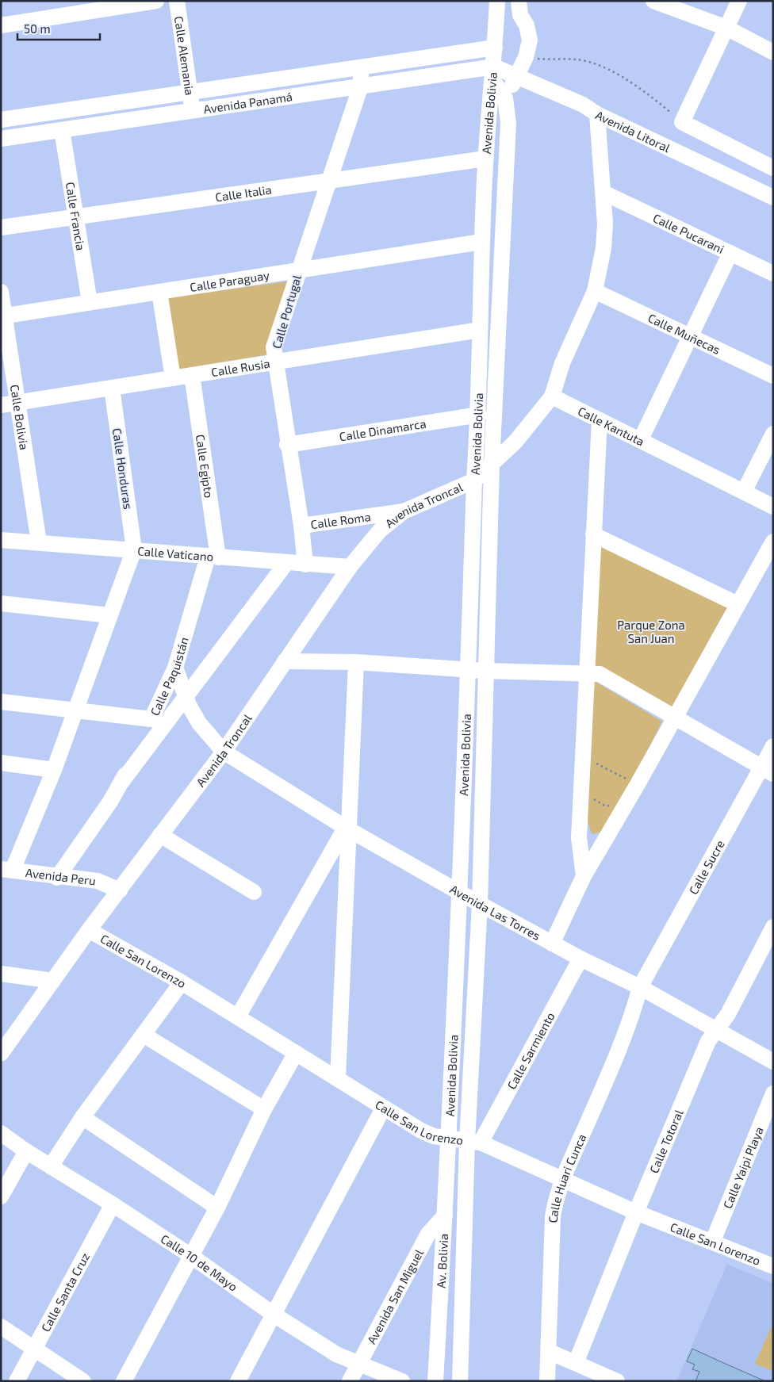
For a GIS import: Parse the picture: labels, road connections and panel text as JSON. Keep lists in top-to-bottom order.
{
  "streets": {
    "street": [
      "Calle Alemania",
      "Avenida Panamá",
      "Avenida Bolivia",
      "Avenida Litoral",
      "Calle Italia",
      "Calle Francia",
      "Calle Pucarani",
      "Calle Paraguay",
      "Calle Portugal",
      "Calle Muñecas",
      "Calle Rusia",
      "Calle Bolivia",
      "Calle Kantuta",
      "Calle Dinamarca",
      "Calle Egipto",
      "Calle Honduras",
      "Avenida Troncal",
      "Calle Roma",
      "Calle Vaticano",
      "Calle Paquistán",
      "Calle Sucre",
      "Avenida Peru",
      "Avenida Las Torres",
      "Calle San Lorenzo",
      "Calle Sarmiento",
      "Calle Totoral",
      "Calle Yaipi Playa",
      "Calle Huari Cunca",
      "Av. Bolivia",
      "Calle 10 de Mayo",
      "Calle Santa Cruz",
      "Avenida San Miguel"
    ]
  },
  "crossings": [
    ["Calle Alemania", "Avenida Panamá"],
    ["Avenida Panamá", "Avenida Bolivia"],
    ["Avenida Panamá", "Avenida Litoral"],
    ["Avenida Panamá", "Calle Francia"],
    ["Avenida Panamá", "Calle Portugal"],
    ["Avenida Bolivia", "Avenida Litoral"],
    ["Avenida Bolivia", "Calle Italia"],
    ["Avenida Bolivia", "Calle Paraguay"],
    ["Avenida Bolivia", "Calle Rusia"],
    ["Avenida Bolivia", "Calle Dinamarca"],
    ["Avenida Bolivia", "Avenida Troncal"],
    ["Avenida Bolivia", "Avenida Las Torres"],
    ["Avenida Bolivia", "Calle San Lorenzo"],
    ["Avenida Bolivia", "Calle Sarmiento"],
    ["Avenida Bolivia", "Av. Bolivia"],
    ["Calle Italia", "Calle Francia"],
    ["Calle Italia", "Calle Portugal"],
    ["Calle Francia", "Calle Paraguay"],
    ["Calle Paraguay", "Calle Portugal"],
    ["Calle Paraguay", "Calle Bolivia"],
    ["Calle Portugal", "Calle Rusia"],
    ["Calle Portugal", "Calle Dinamarca"],
    ["Calle Portugal", "Calle Roma"],
    ["Calle Portugal", "Calle Vaticano"],
    ["Calle Rusia", "Calle Bolivia"],
    ["Calle Rusia", "Calle Egipto"],
    ["Calle Rusia", "Calle Honduras"],
    ["Calle Bolivia", "Calle Vaticano"],
    ["Calle Egipto", "Calle Vaticano"],
    ["Calle Egipto", "Calle Paquistán"],
    ["Calle Honduras", "Calle Vaticano"],
    ["Avenida Troncal", "Calle Roma"],
    ["Avenida Troncal", "Calle Vaticano"],
    ["Avenida Troncal", "Avenida Peru"],
    ["Avenida Troncal", "Avenida Las Torres"],
    ["Avenida Troncal", "Calle San Lorenzo"],
    ["Calle Vaticano", "Calle Paquistán"],
    ["Calle Paquistán", "Avenida Las Torres"],
    ["Calle Sucre", "Avenida Las Torres"],
    ["Calle Sucre", "Calle Huari Cunca"],
    ["Avenida Las Torres", "Calle Sarmiento"],
    ["Avenida Las Torres", "Calle Totoral"],
    ["Avenida Las Torres", "Calle Huari Cunca"],
    ["Calle San Lorenzo", "Calle Sarmiento"],
    ["Calle San Lorenzo", "Calle Totoral"],
    ["Calle San Lorenzo", "Calle Yaipi Playa"],
    ["Calle San Lorenzo", "Calle Huari Cunca"],
    ["Calle San Lorenzo", "Av. Bolivia"],
    ["Calle Sarmiento", "Av. Bolivia"],
    ["Av. Bolivia", "Avenida San Miguel"],
    ["Calle 10 de Mayo", "Calle Santa Cruz"],
    ["Calle 10 de Mayo", "Avenida San Miguel"]
  ],
  "parks": ["Parque Zona San Juan"],
  "scale_bar": "50 m"
}
